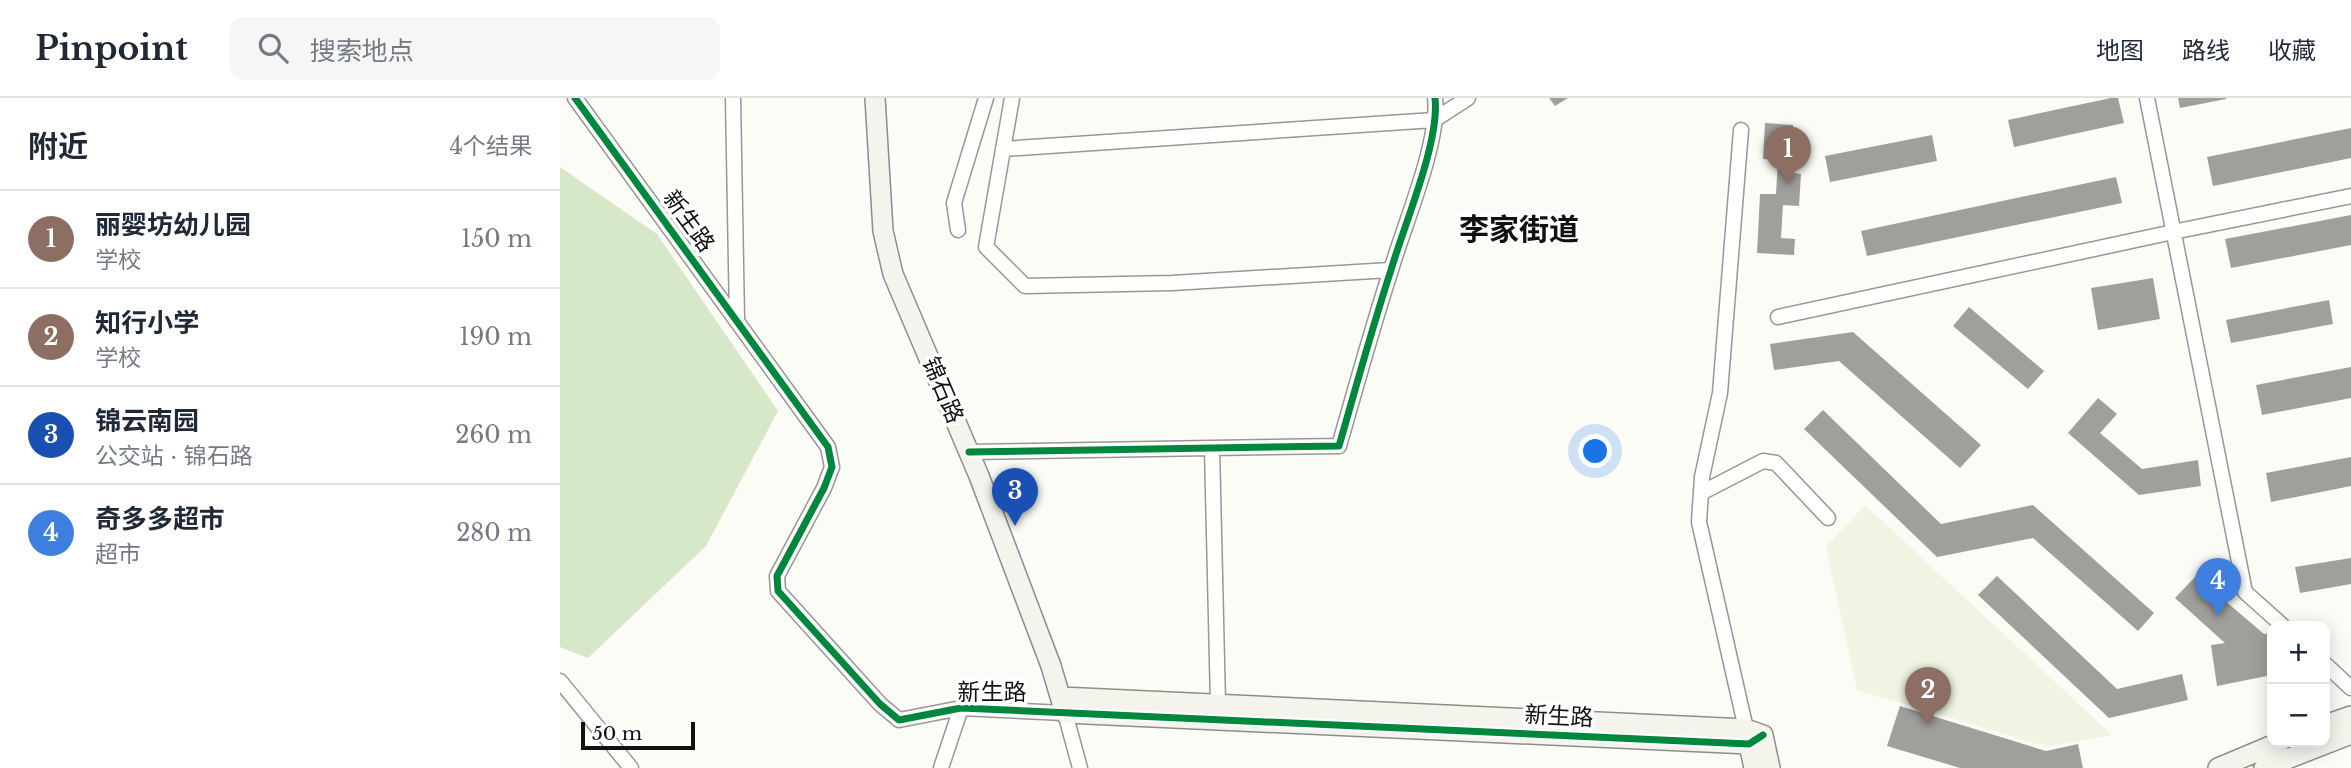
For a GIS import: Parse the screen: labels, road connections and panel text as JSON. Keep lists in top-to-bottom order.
{
  "streets": {
    "street": ["新生路", "锦石路"]
  },
  "crossings": [
    ["新生路", "锦石路"]
  ],
  "districts": ["李家街道"],
  "scale_bar": "50 m",
  "page": {
    "header": "Pinpoint",
    "search": "搜索地点",
    "nav": ["地图", "路线", "收藏"],
    "heading": ["附近", "4个结果"],
    "pins": [
      "1",
      "3",
      "4",
      "2"
    ],
    "list": [
      {
        "mark": "1",
        "name": "丽婴坊幼儿园",
        "note": "学校",
        "value": "150 m"
      },
      {
        "mark": "2",
        "name": "知行小学",
        "note": "学校",
        "value": "190 m"
      },
      {
        "mark": "3",
        "name": "锦云南园",
        "note": "公交站 · 锦石路",
        "value": "260 m"
      },
      {
        "mark": "4",
        "name": "奇多多超市",
        "note": "超市",
        "value": "280 m"
      }
    ],
    "map_buttons": ["+", "−"],
    "scale": "50 m"
  }
}
